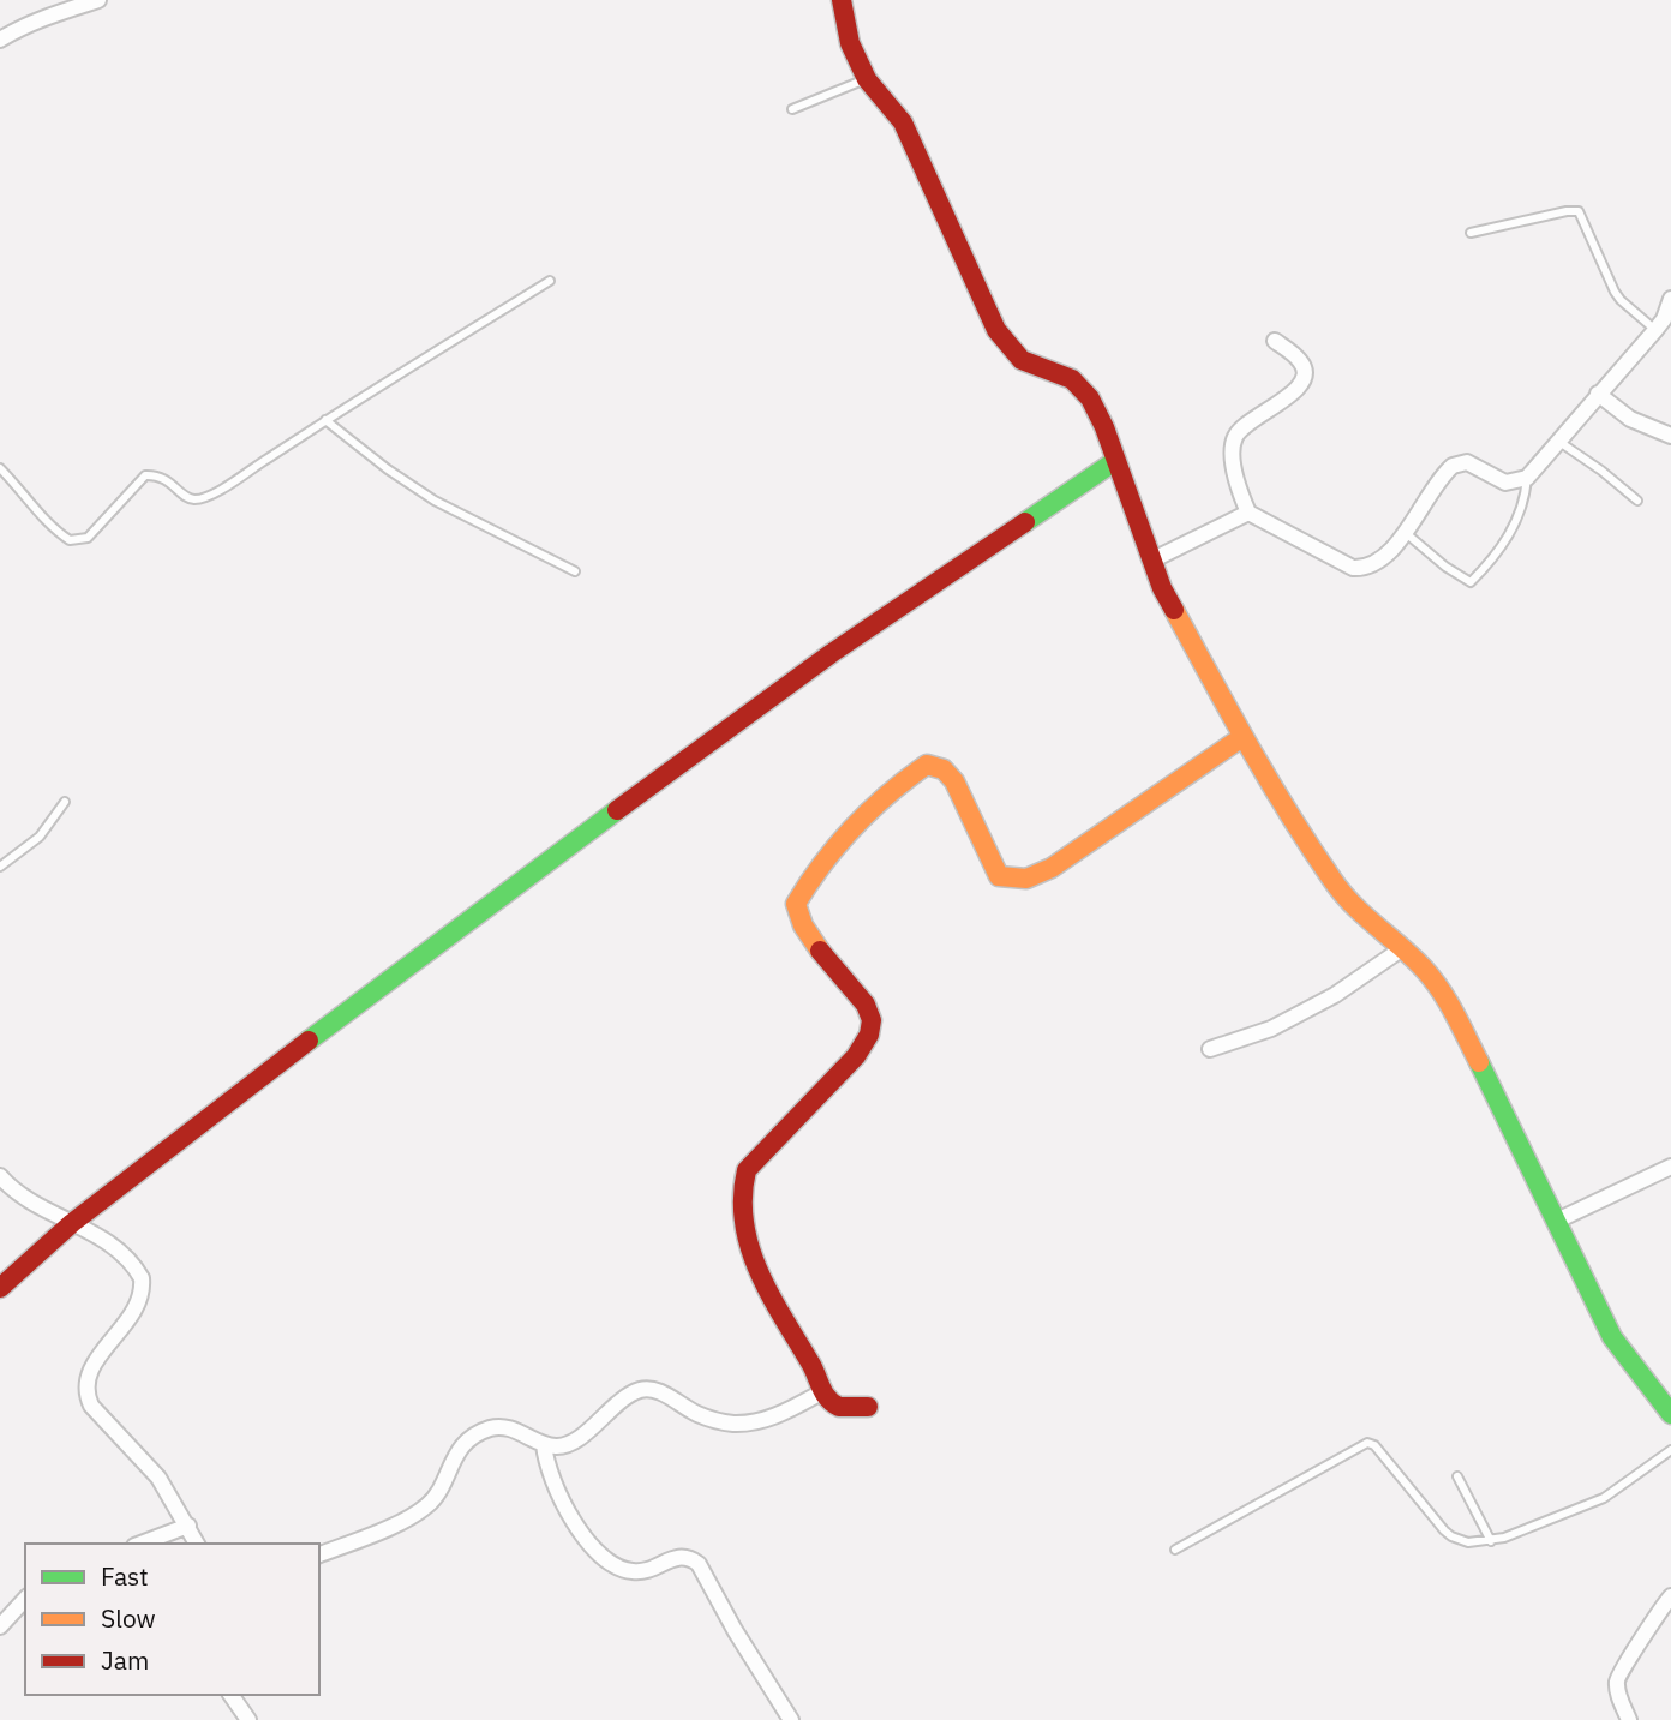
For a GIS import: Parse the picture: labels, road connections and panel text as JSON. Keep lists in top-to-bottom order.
{
  "legend": ["Fast", "Slow", "Jam"]
}
